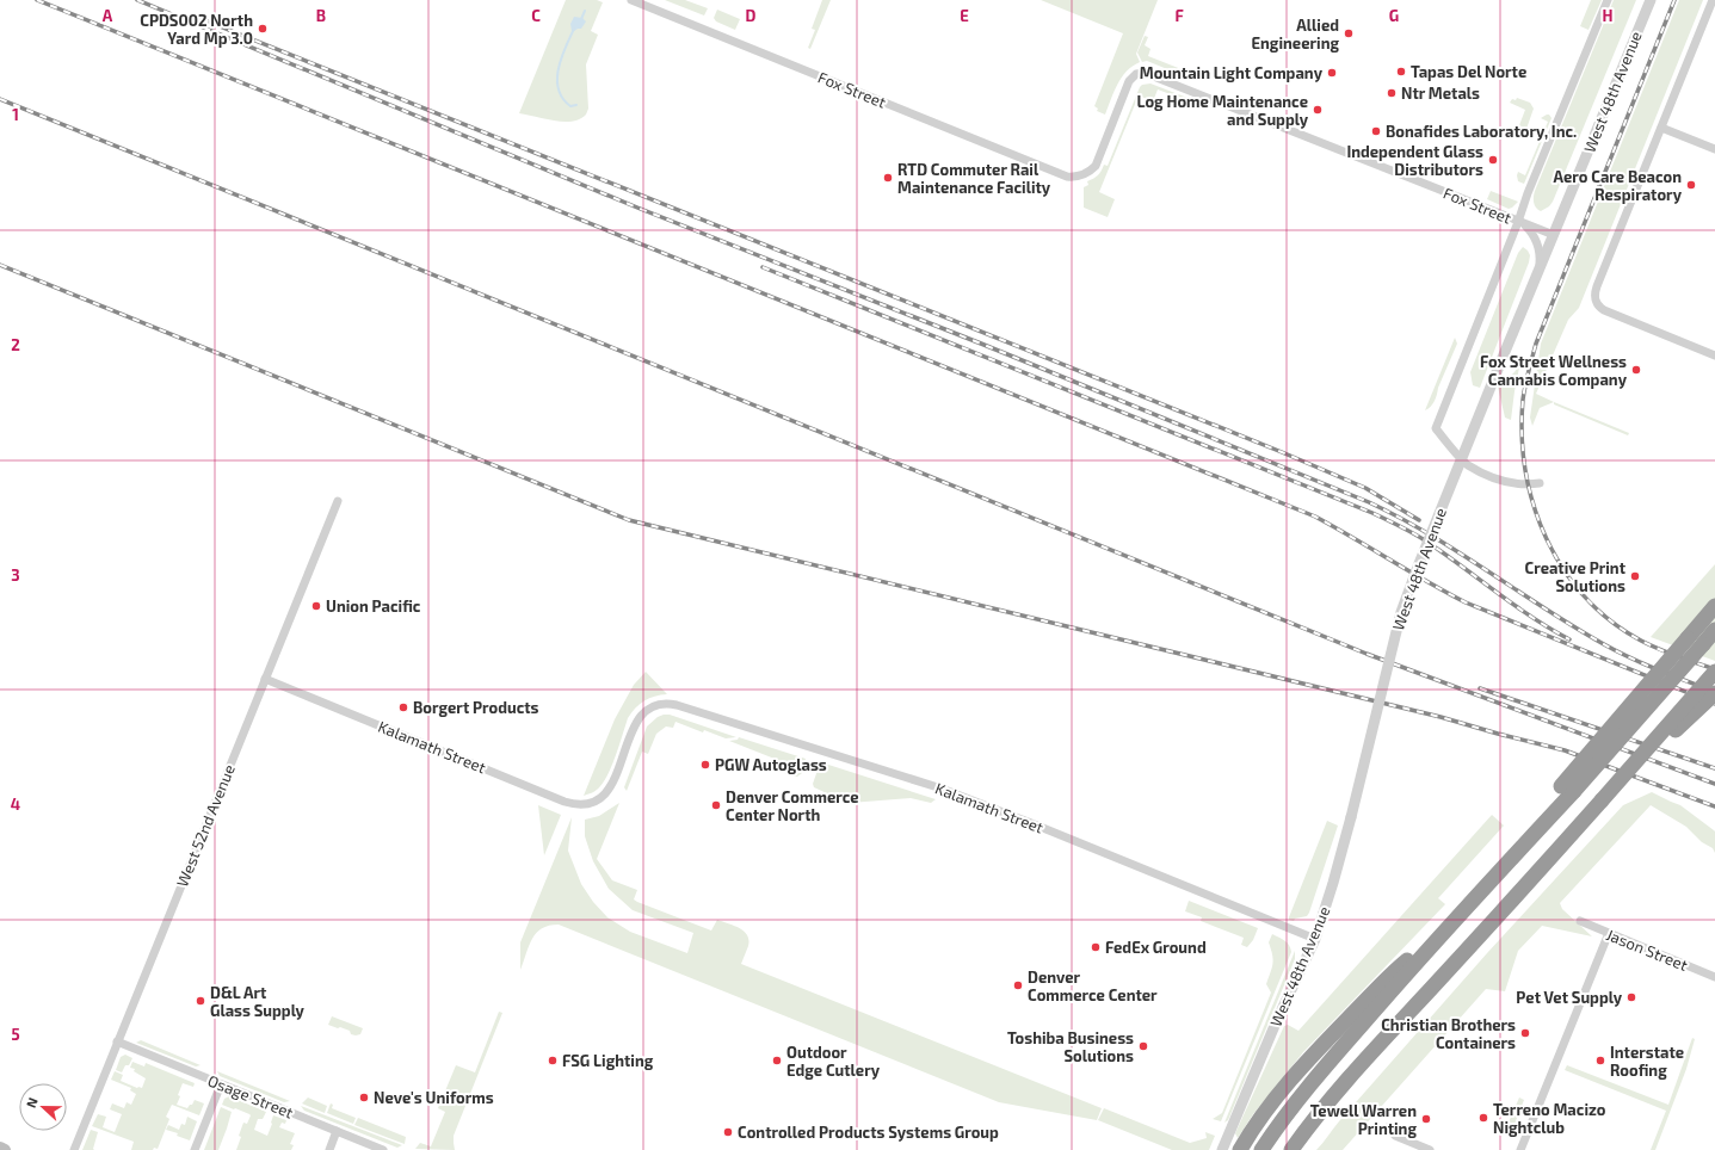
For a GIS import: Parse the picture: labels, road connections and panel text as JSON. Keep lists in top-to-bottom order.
{
  "streets": {
    "street": [
      "Fox Street",
      "West 48th Avenue",
      "Kalamath Street",
      "West 52nd Avenue",
      "Jason Street",
      "Osage Street"
    ]
  },
  "crossings": [
    ["Fox Street", "West 48th Avenue"],
    ["West 48th Avenue", "Kalamath Street"],
    ["Kalamath Street", "West 52nd Avenue"],
    ["West 52nd Avenue", "Osage Street"]
  ],
  "places": [
    "CPDS002 North Yard Mp 3.0",
    "Allied Engineering",
    "Tapas Del Norte",
    "Mountain Light Company",
    "Ntr Metals",
    "Log Home Maintenance and Supply",
    "Bonafides Laboratory, Inc.",
    "Independent Glass Distributors",
    "RTD Commuter Rail Maintenance Facility",
    "Aero Care Beacon Respiratory",
    "Fox Street Wellness Cannabis Company",
    "Creative Print Solutions",
    "Union Pacific",
    "Borgert Products",
    "PGW Autoglass",
    "Denver Commerce Center North",
    "FedEx Ground",
    "Denver Commerce Center",
    "Pet Vet Supply",
    "D&L Art Glass Supply",
    "Christian Brothers Containers",
    "Toshiba Business Solutions",
    "FSG Lighting",
    "Outdoor Edge Cutlery",
    "Interstate Roofing",
    "Neve's Uniforms",
    "Terreno Macizo Nightclub",
    "Tewell Warren Printing",
    "Controlled Products Systems Group"
  ],
  "north": "left",
  "grid": {
    "columns": [
      "A",
      "B",
      "C",
      "D",
      "E",
      "F",
      "G",
      "H"
    ],
    "rows": [
      "1",
      "2",
      "3",
      "4",
      "5"
    ]
  }
}
